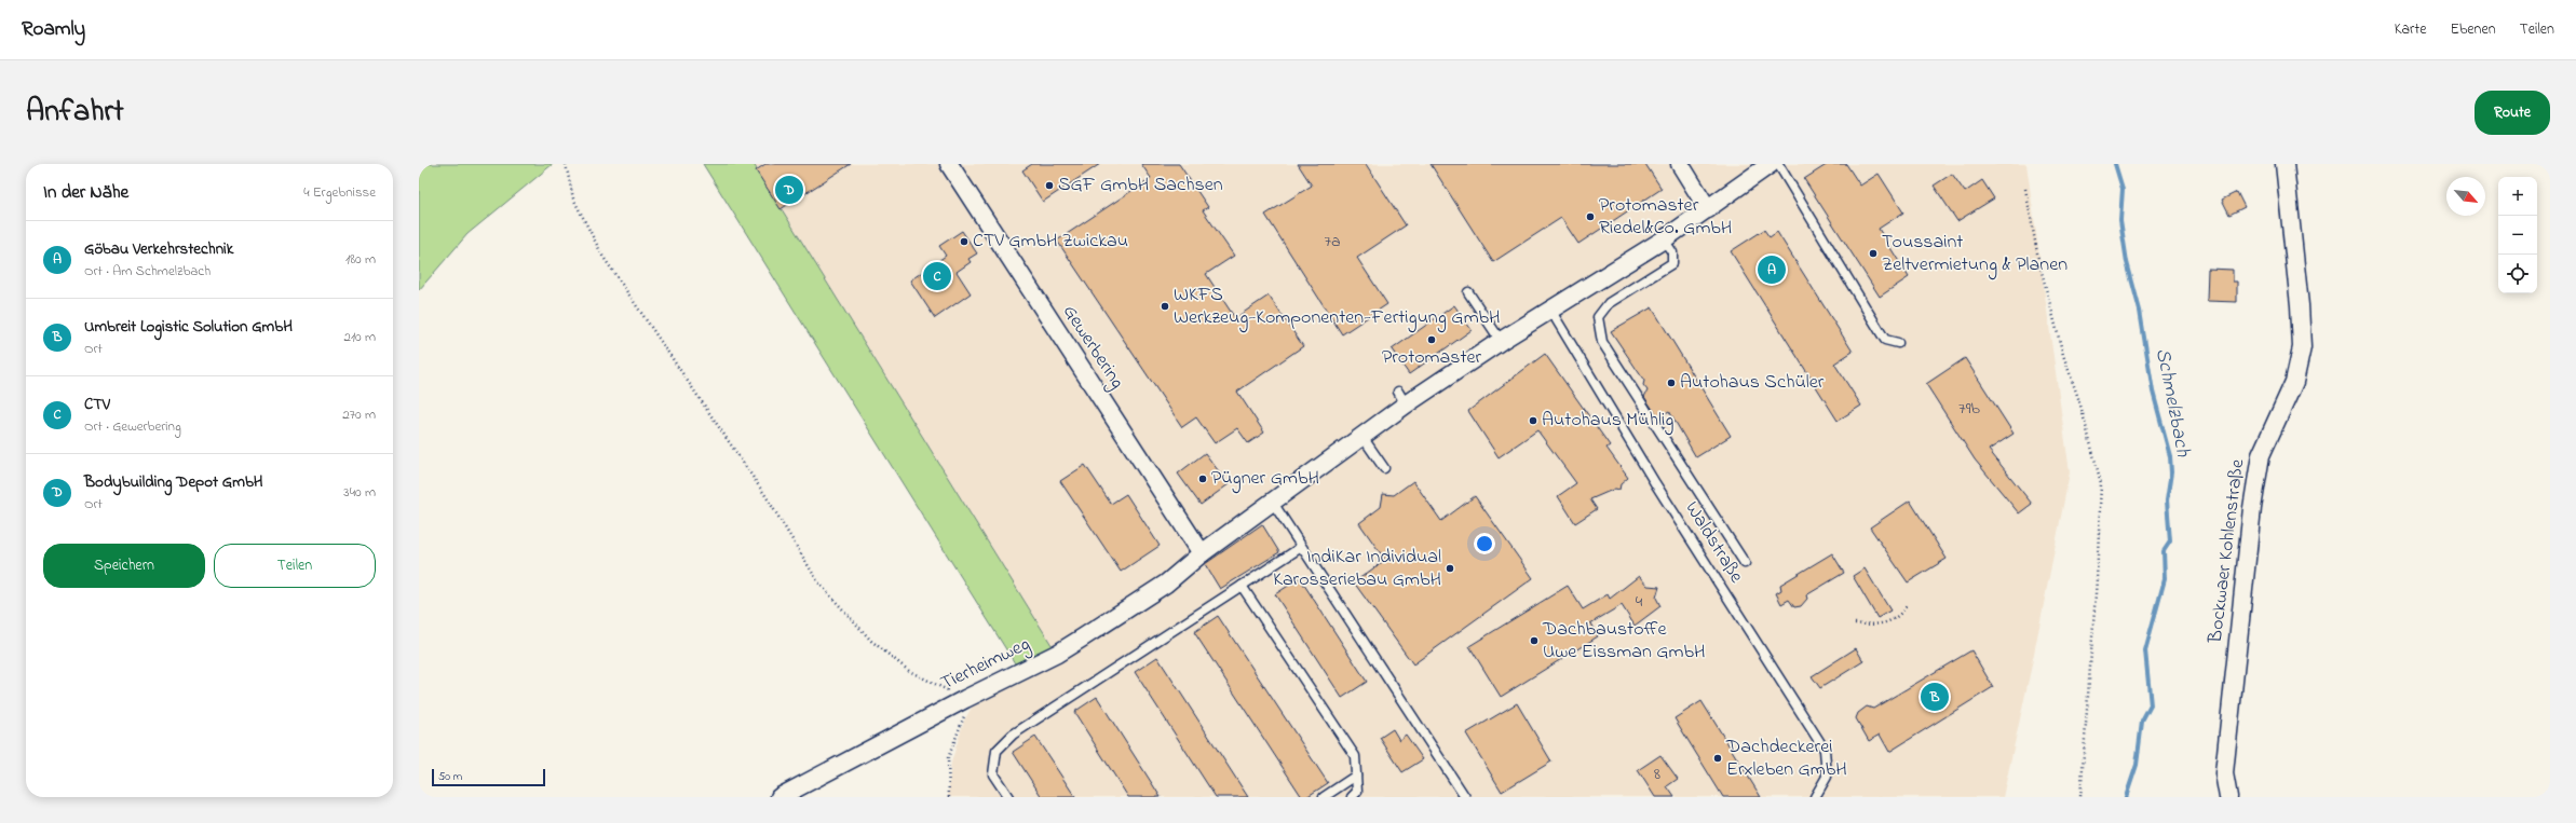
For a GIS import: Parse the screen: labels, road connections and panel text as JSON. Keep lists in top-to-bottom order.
{
  "streets": {
    "street": ["Gewerbering", "Bockwaer Kohlenstraße", "Tierheimweg"],
    "lane": ["Waldstraße"]
  },
  "crossings": [
    ["Gewerbering", "Tierheimweg"],
    ["Waldstraße", "Tierheimweg"]
  ],
  "water": ["Schmelzbach"],
  "places": [
    "SGF GmbH Sachsen",
    "Protomaster Riedel&Co. GmbH",
    "CTV GmbH Zwickau",
    "Toussaint Zeltvermietung & Planen",
    "WKFS Werkzeug-Komponenten-Fertigung GmbH",
    "Protomaster",
    "Autohaus Schüler",
    "Autohaus Mühlig",
    "Pügner GmbH",
    "IndiKar Individual Karosseriebau GmbH",
    "Dachbaustoffe Uwe Eissman GmbH",
    "Dachdeckerei Erxleben GmbH"
  ],
  "house_numbers": [
    "7a",
    "79b",
    "4",
    "8"
  ],
  "scale_bar": "50 m",
  "north": "bottom right",
  "page": {
    "header": "Roamly",
    "nav": ["Karte", "Ebenen", "Teilen"],
    "title": "Anfahrt",
    "buttons": [
      "Route",
      ["Speichern", "Teilen"]
    ],
    "heading": ["In der Nähe", "4 Ergebnisse"],
    "pins": [
      "D",
      "A",
      "C",
      "B"
    ],
    "map_buttons": ["+", "−"],
    "list": [
      {
        "mark": "A",
        "name": "Göbau Verkehrstechnik",
        "note": "Ort · Am Schmelzbach",
        "value": "180 m"
      },
      {
        "mark": "B",
        "name": "Umbreit Logistic Solution GmbH",
        "note": "Ort",
        "value": "210 m"
      },
      {
        "mark": "C",
        "name": "CTV",
        "note": "Ort · Gewerbering",
        "value": "270 m"
      },
      {
        "mark": "D",
        "name": "Bodybuilding Depot GmbH",
        "note": "Ort",
        "value": "340 m"
      }
    ],
    "scale": "50 m"
  }
}
